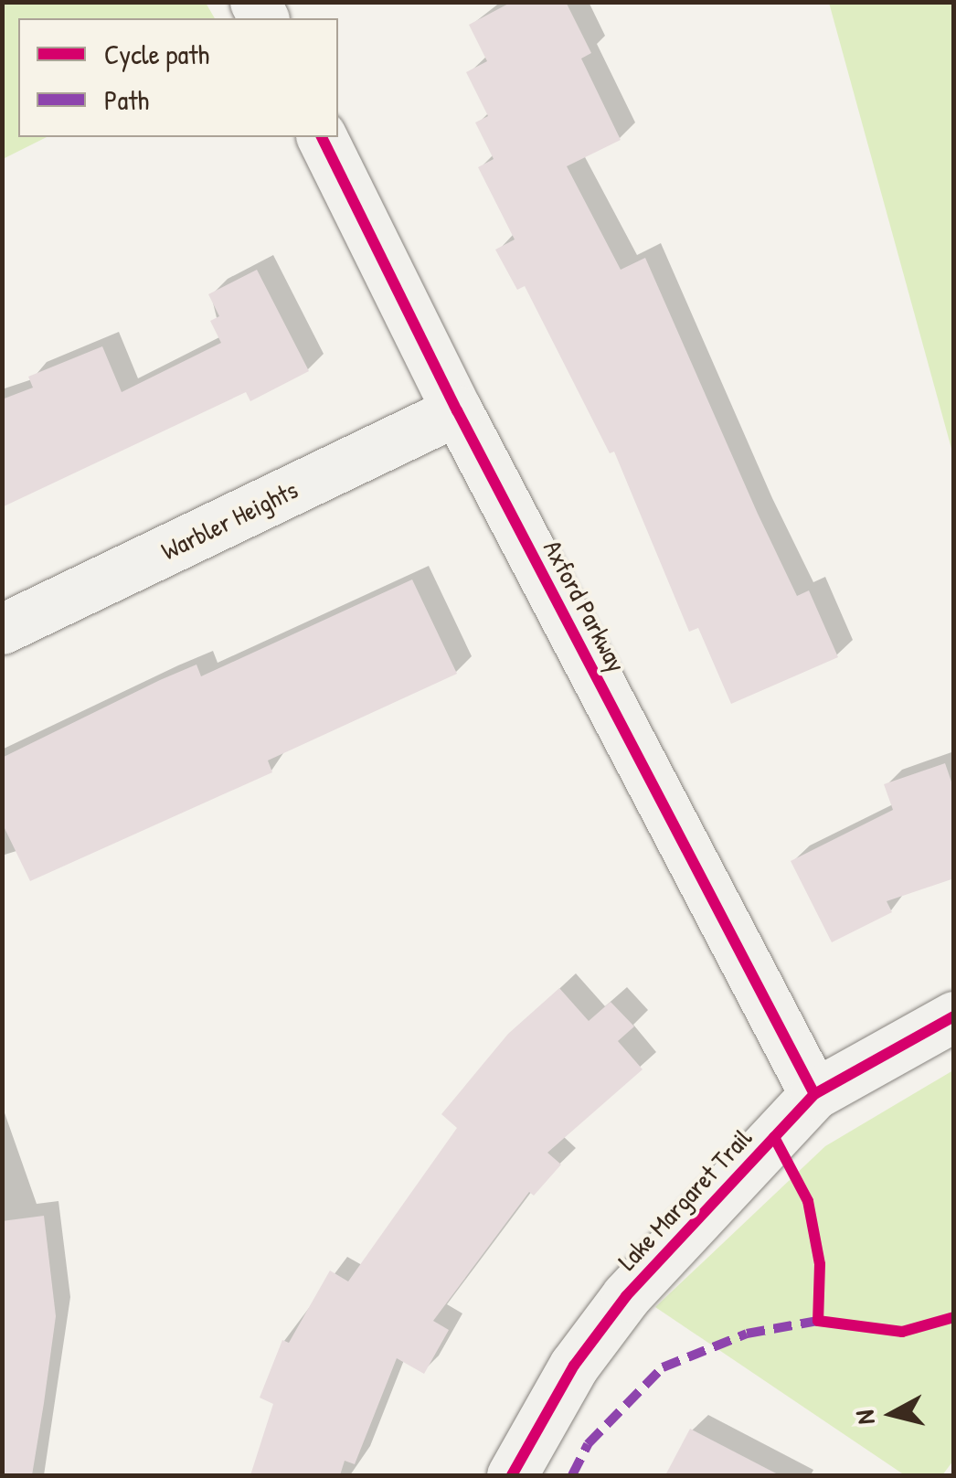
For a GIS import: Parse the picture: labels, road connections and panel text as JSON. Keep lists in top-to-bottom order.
{
  "streets": {
    "street": ["Warbler Heights", "Axford Parkway", "Lake Margaret Trail"]
  },
  "crossings": [
    ["Warbler Heights", "Axford Parkway"],
    ["Axford Parkway", "Lake Margaret Trail"]
  ],
  "legend": ["Cycle path", "Path"],
  "north": "left"
}
